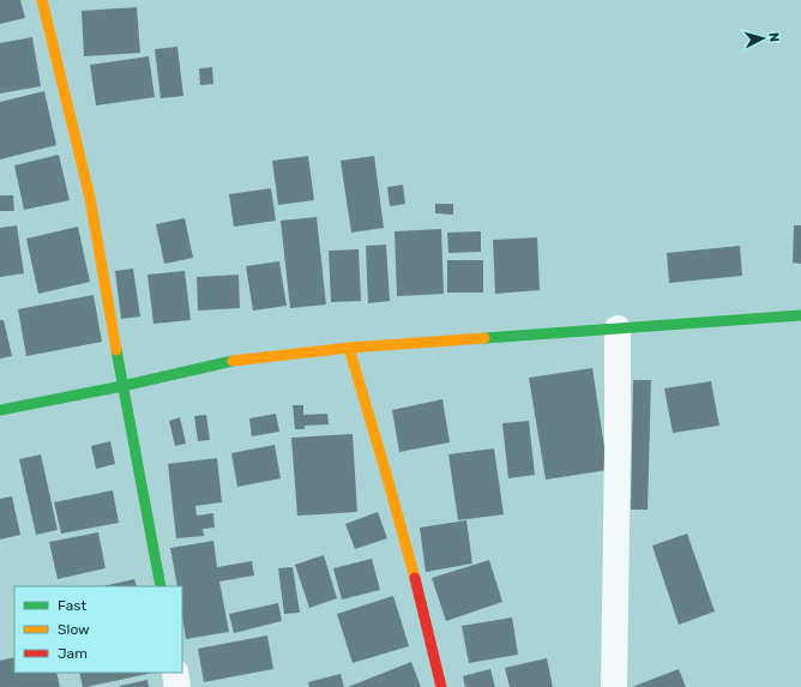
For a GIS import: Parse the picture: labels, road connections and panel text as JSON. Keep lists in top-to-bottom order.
{
  "legend": ["Fast", "Slow", "Jam"],
  "north": "right"
}
